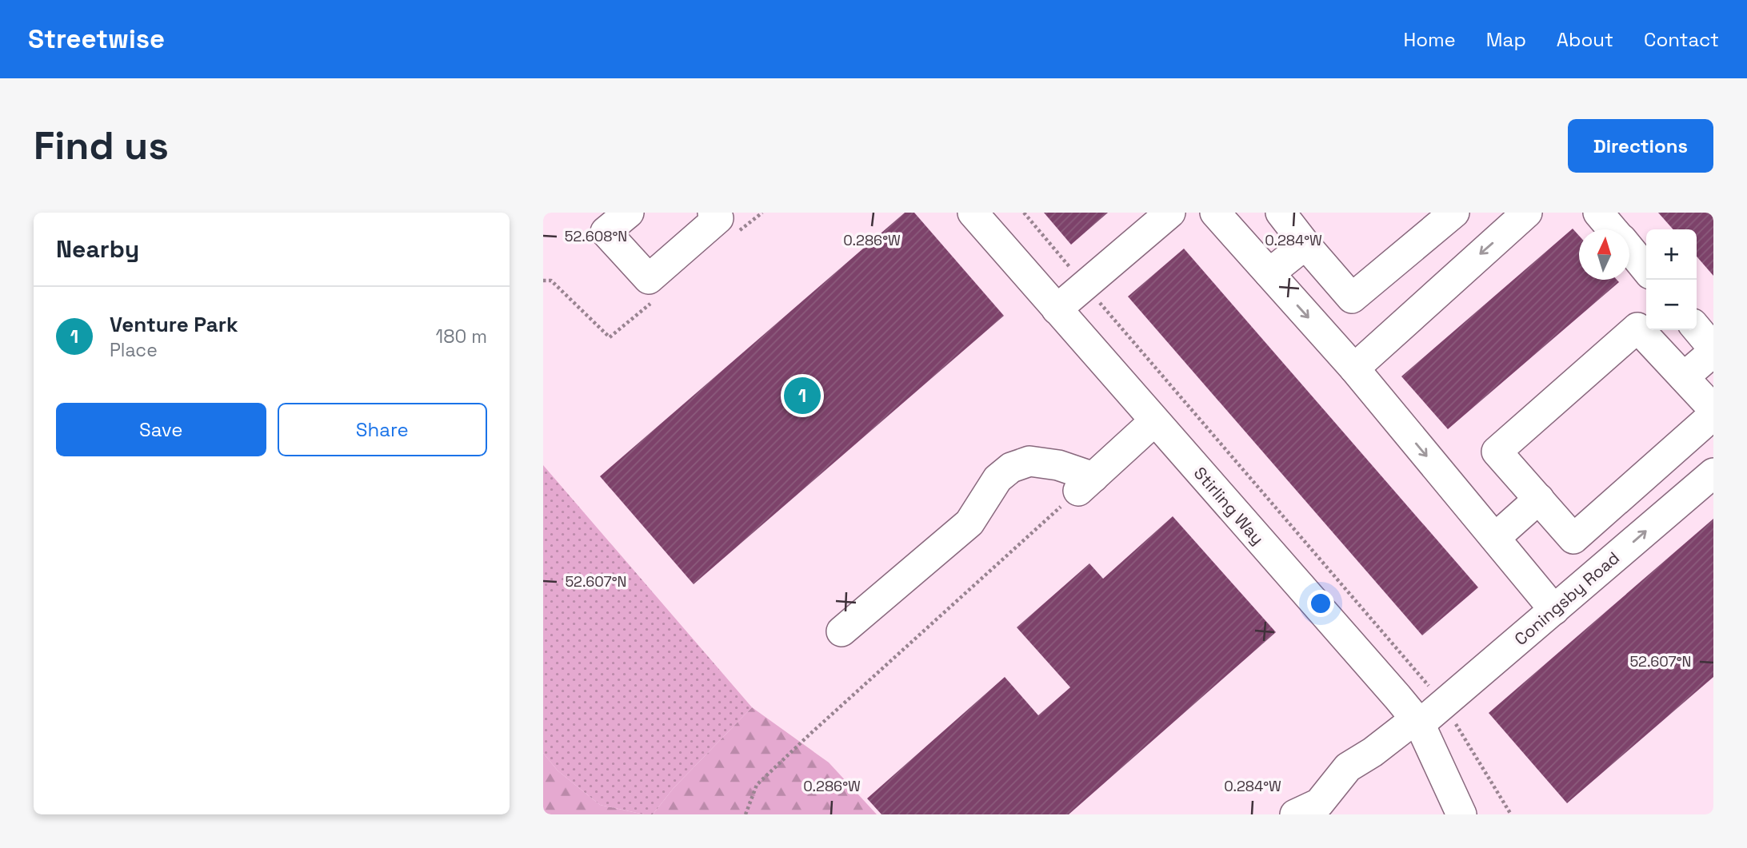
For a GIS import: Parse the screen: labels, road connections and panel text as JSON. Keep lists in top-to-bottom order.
{
  "streets": {
    "street": ["Stirling Way", "Coningsby Road"]
  },
  "crossings": [
    ["Stirling Way", "Coningsby Road"]
  ],
  "one_way": ["Coningsby Road"],
  "north": "top",
  "page": {
    "header": "Streetwise",
    "nav": [
      "Home",
      "Map",
      "About",
      "Contact"
    ],
    "buttons": [
      "Directions",
      ["Save", "Share"]
    ],
    "title": "Find us",
    "heading": "Nearby",
    "map_buttons": ["+", "−"],
    "list": [
      {
        "mark": "1",
        "name": "Venture Park",
        "note": "Place",
        "value": "180 m"
      }
    ],
    "pins": "1"
  },
  "coordinates": [
    "52.608°N",
    "0.286°W",
    "0.284°W",
    "52.607°N"
  ]
}
